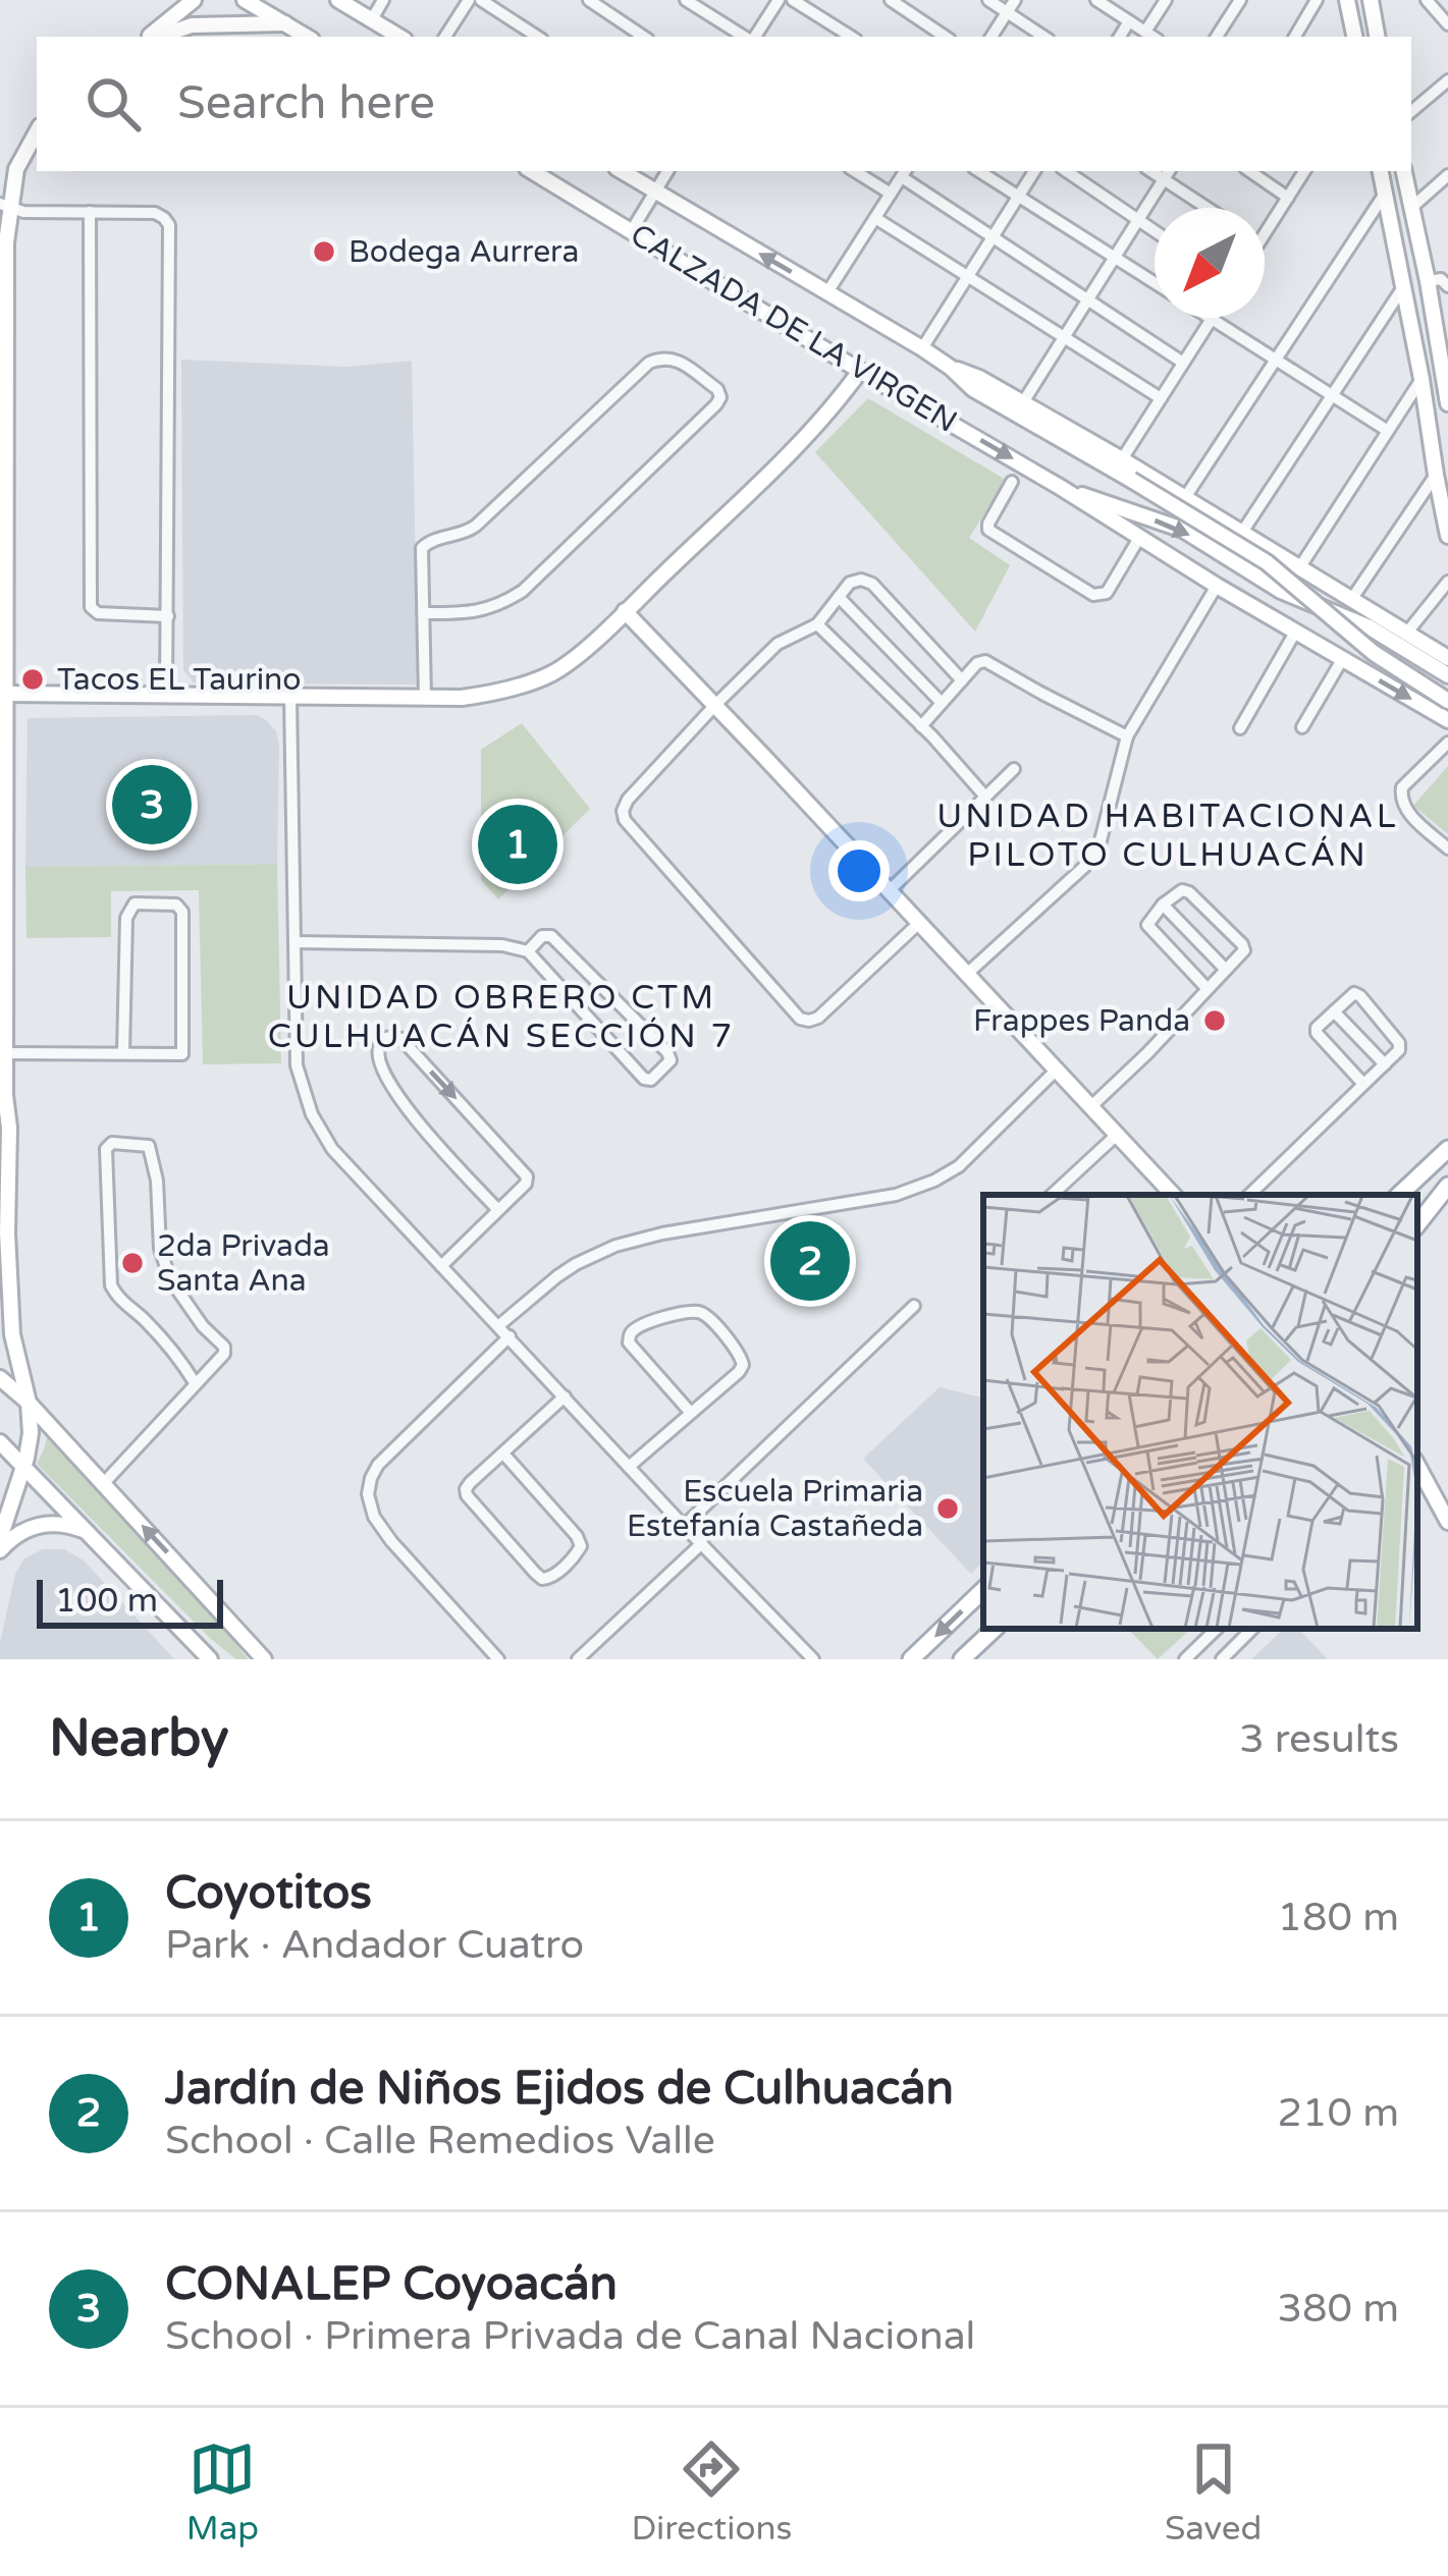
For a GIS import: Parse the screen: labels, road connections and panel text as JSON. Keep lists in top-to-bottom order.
{
  "streets": {
    "street": ["CALZADA DE LA VIRGEN"]
  },
  "districts": ["UNIDAD HABITACIONAL PILOTO CULHUACÁN", "UNIDAD OBRERO CTM CULHUACÁN SECCIÓN 7"],
  "places": [
    "Bodega Aurrera",
    "Tacos EL Taurino",
    "Frappes Panda",
    "2da Privada Santa Ana",
    "Escuela Primaria Estefanía Castañeda"
  ],
  "scale_bar": "100 m",
  "north": "bottom left",
  "page": {
    "search": "Search here",
    "pins": ["3", "1", "2"],
    "scale": "100 m",
    "heading": ["Nearby", "3 results"],
    "list": [
      {
        "mark": "1",
        "name": "Coyotitos",
        "note": "Park · Andador Cuatro",
        "value": "180 m"
      },
      {
        "mark": "2",
        "name": "Jardín de Niños Ejidos de Culhuacán",
        "note": "School · Calle Remedios Valle",
        "value": "210 m"
      },
      {
        "mark": "3",
        "name": "CONALEP Coyoacán",
        "note": "School · Primera Privada de Canal Nacional",
        "value": "380 m"
      }
    ],
    "nav": ["Map", "Directions", "Saved"]
  }
}
